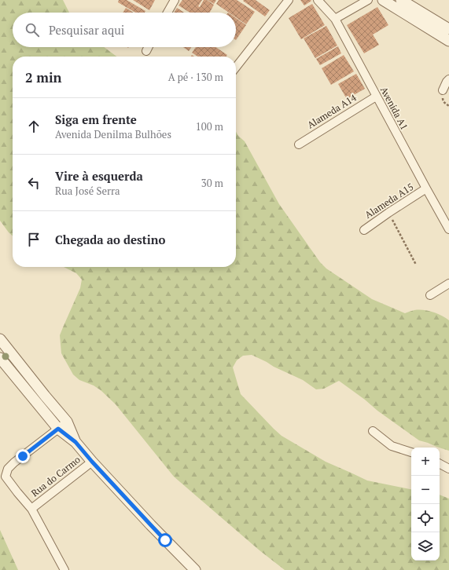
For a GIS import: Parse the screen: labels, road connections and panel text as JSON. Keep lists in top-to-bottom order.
{
  "streets": {
    "street": [
      "Avenida A1",
      "Alameda A14",
      "Alameda A15",
      "Rua do Carmo"
    ]
  },
  "crossings": [
    ["Avenida A1", "Alameda A14"],
    ["Avenida A1", "Alameda A15"]
  ],
  "page": {
    "search": "Pesquisar aqui",
    "heading": ["2 min", "A pé · 130 m"],
    "list": [
      ["Siga em frente", "Avenida Denilma Bulhões", "100 m"],
      ["Vire à esquerda", "Rua José Serra", "30 m"],
      "Chegada ao destino"
    ],
    "map_buttons": ["+", "−"]
  }
}
